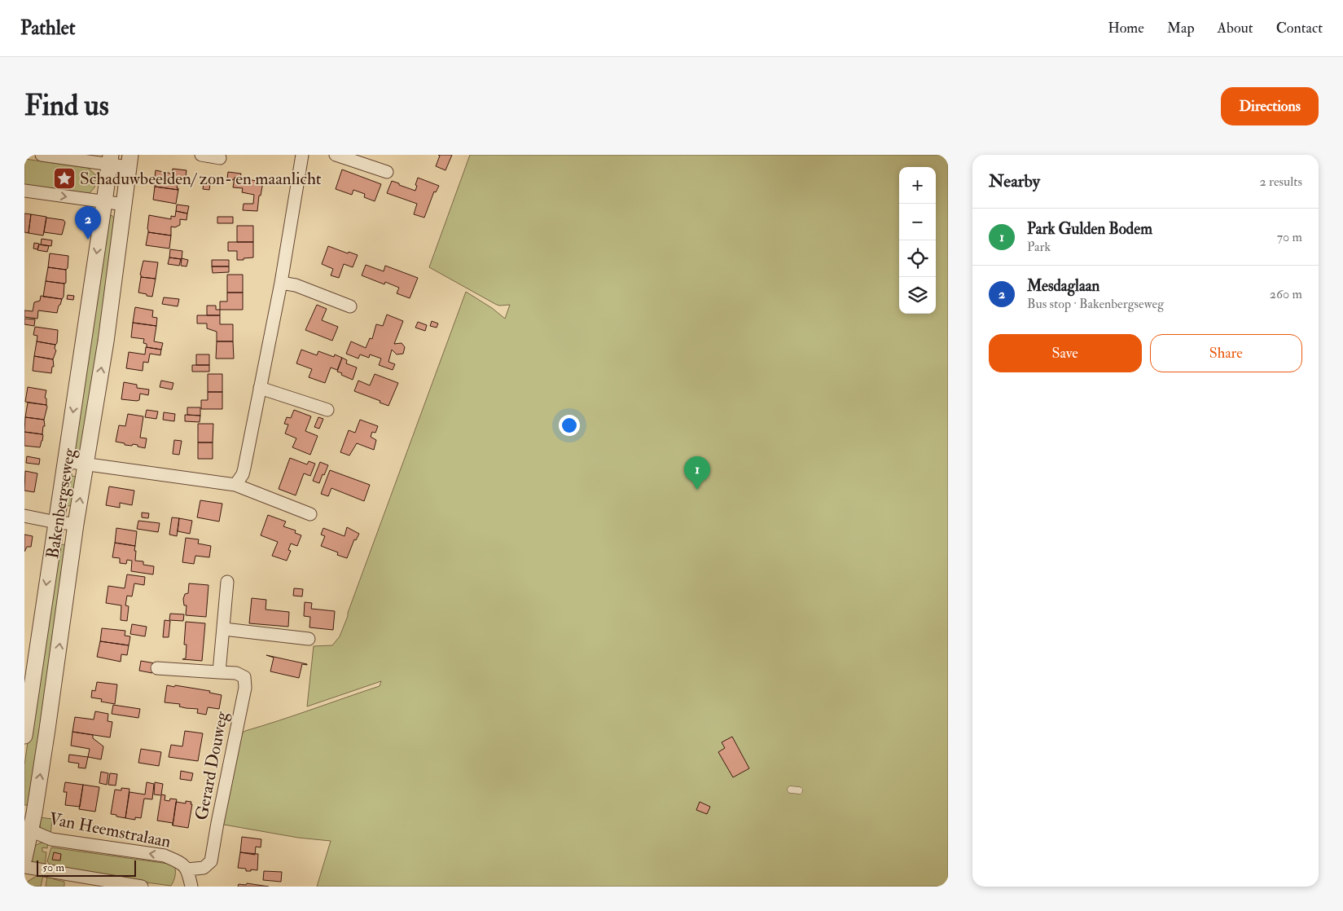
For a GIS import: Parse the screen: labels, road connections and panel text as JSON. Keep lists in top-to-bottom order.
{
  "streets": {
    "street": ["Bakenbergseweg", "Gerard Douweg", "Van Heemstralaan"]
  },
  "crossings": [
    ["Bakenbergseweg", "Van Heemstralaan"],
    ["Gerard Douweg", "Van Heemstralaan"]
  ],
  "places": {
    "place": ["Schaduwbeelden/ zon- en maanlicht"]
  },
  "scale_bar": "50 m",
  "page": {
    "header": "Pathlet",
    "nav": [
      "Home",
      "Map",
      "About",
      "Contact"
    ],
    "buttons": [
      "Directions",
      ["Save", "Share"]
    ],
    "title": "Find us",
    "heading": ["Nearby", "2 results"],
    "map_buttons": ["+", "−"],
    "pins": ["2", "1"],
    "list": [
      {
        "mark": "1",
        "name": "Park Gulden Bodem",
        "note": "Park",
        "value": "70 m"
      },
      {
        "mark": "2",
        "name": "Mesdaglaan",
        "note": "Bus stop · Bakenbergseweg",
        "value": "260 m"
      }
    ],
    "scale": "50 m"
  }
}
